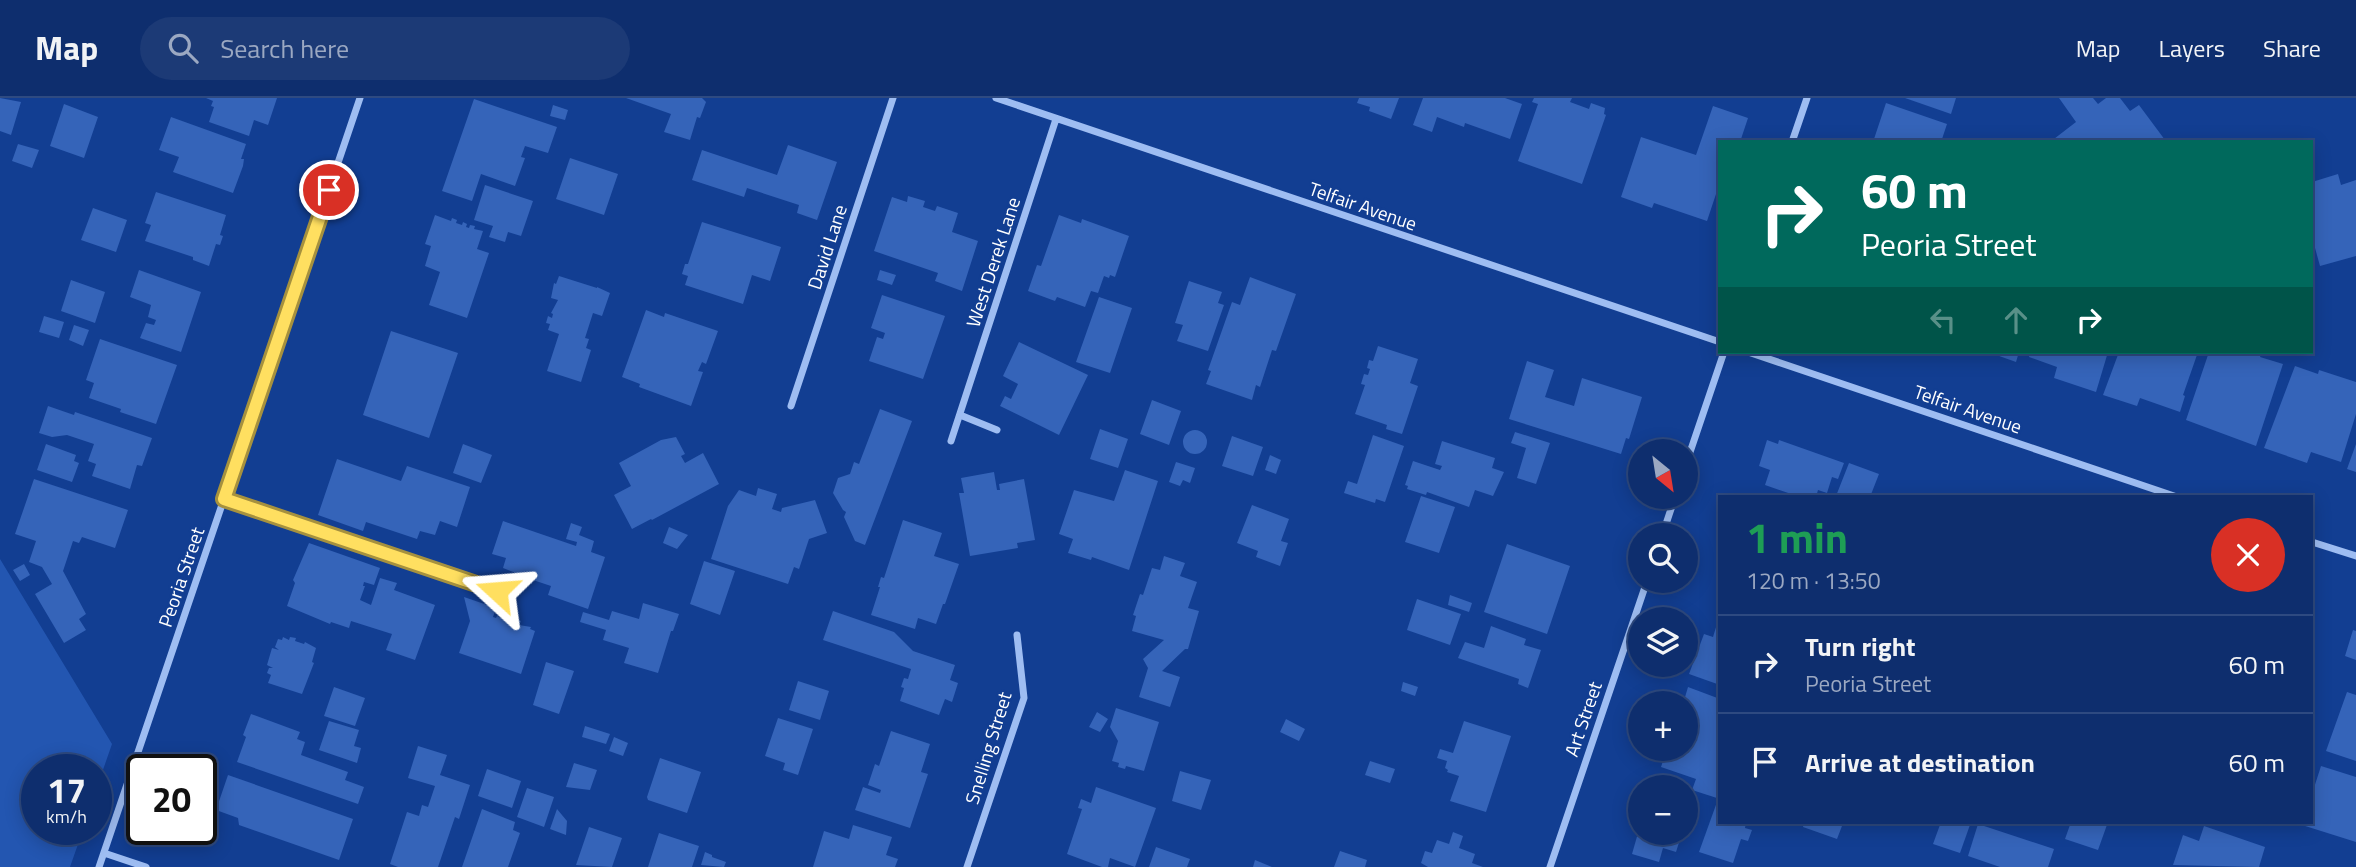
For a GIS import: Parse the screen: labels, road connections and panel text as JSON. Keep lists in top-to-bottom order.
{
  "streets": {
    "street": [
      "Telfair Avenue",
      "David Lane",
      "West Derek Lane",
      "Peoria Street",
      "Art Street",
      "Snelling Street"
    ]
  },
  "crossings": [
    ["Telfair Avenue", "West Derek Lane"]
  ],
  "north": "bottom right",
  "page": {
    "header": "Map",
    "search": "Search here",
    "nav": ["Map", "Layers", "Share"],
    "turn": ["60 m", "Peoria Street"],
    "map_buttons": ["+", "−"],
    "heading": ["1 min", "120 m · 13:50"],
    "list": [
      {
        "name": "Turn right",
        "note": "Peoria Street",
        "value": "60 m"
      },
      {
        "name": "Arrive at destination",
        "value": "60 m"
      }
    ],
    "speed": "17 km/h",
    "limit": "20"
  }
}
